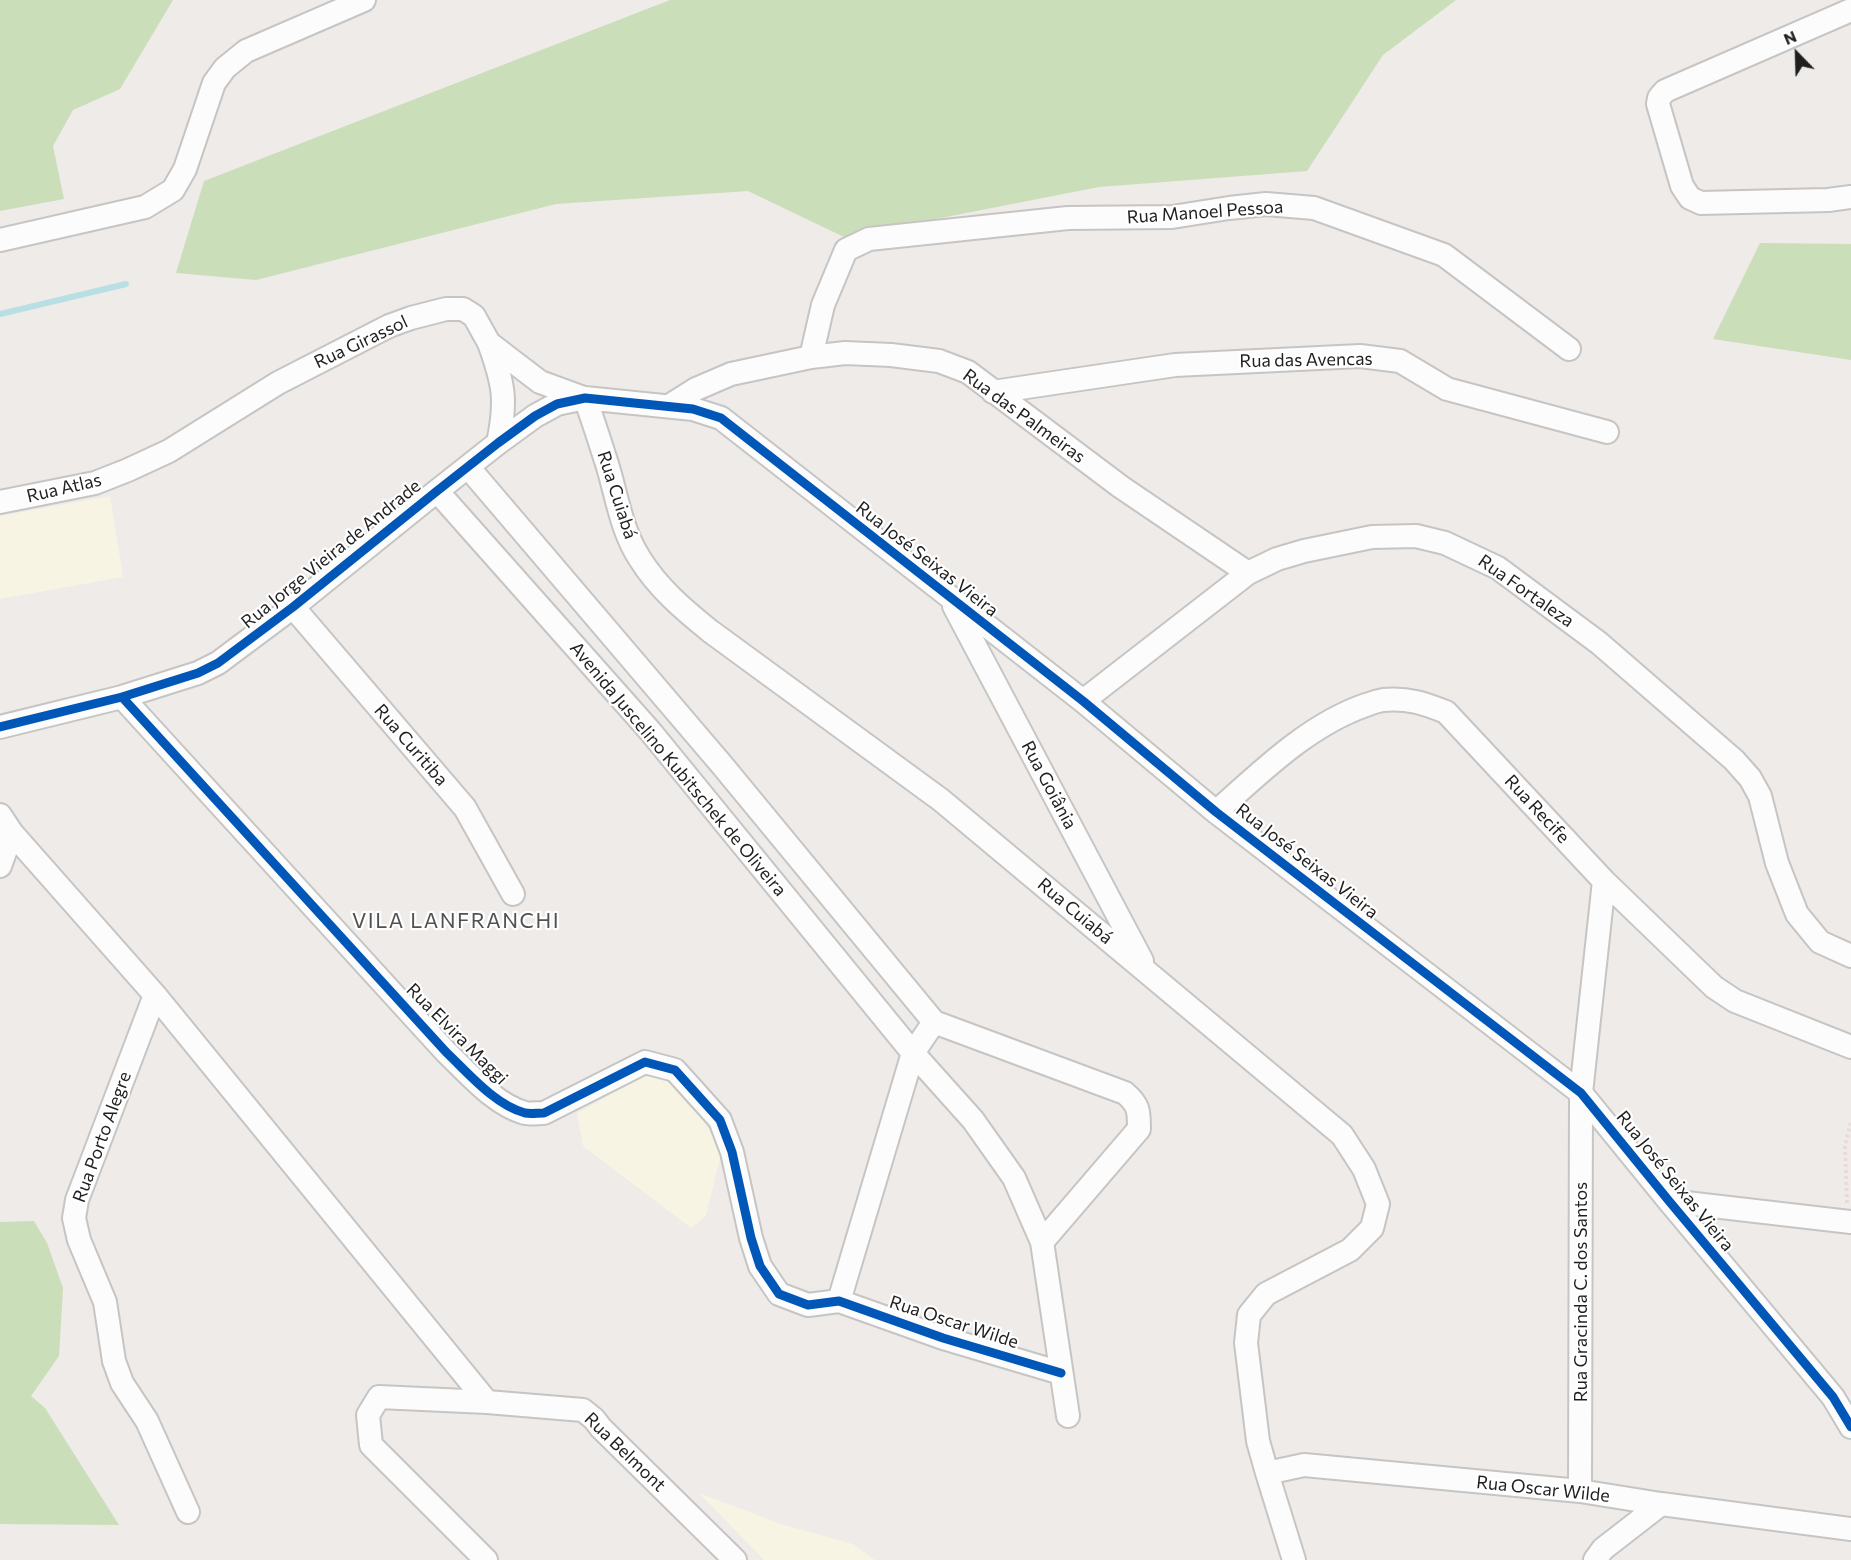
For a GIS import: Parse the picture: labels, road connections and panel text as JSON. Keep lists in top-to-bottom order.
{
  "streets": {
    "street": [
      "Rua Manoel Pessoa",
      "Rua Girassol",
      "Rua das Avencas",
      "Rua das Palmeiras",
      "Rua Atlas",
      "Rua Cuiabá",
      "Rua Jorge Vieira de Andrade",
      "Rua José Seixas Vieira",
      "Rua Fortaleza",
      "Rua Curitiba",
      "Avenida Juscelino Kubitschek de Oliveira",
      "Rua Goiânia",
      "Rua Recife",
      "Rua Elvira Maggi",
      "Rua Porto Alegre",
      "Rua Gracinda C. dos Santos",
      "Rua Oscar Wilde",
      "Rua Belmont"
    ]
  },
  "crossings": [
    ["Rua Manoel Pessoa", "Rua das Palmeiras"],
    ["Rua Girassol", "Rua Atlas"],
    ["Rua Girassol", "Rua Cuiabá"],
    ["Rua Girassol", "Rua Jorge Vieira de Andrade"],
    ["Rua das Avencas", "Rua das Palmeiras"],
    ["Rua das Palmeiras", "Rua Jorge Vieira de Andrade"],
    ["Rua das Palmeiras", "Rua José Seixas Vieira"],
    ["Rua das Palmeiras", "Rua Fortaleza"],
    ["Rua Cuiabá", "Rua Jorge Vieira de Andrade"],
    ["Rua Cuiabá", "Rua Goiânia"],
    ["Rua Cuiabá", "Rua Oscar Wilde"],
    ["Rua Jorge Vieira de Andrade", "Rua José Seixas Vieira"],
    ["Rua Jorge Vieira de Andrade", "Rua Curitiba"],
    ["Rua Jorge Vieira de Andrade", "Avenida Juscelino Kubitschek de Oliveira"],
    ["Rua Jorge Vieira de Andrade", "Rua Elvira Maggi"],
    ["Rua José Seixas Vieira", "Rua Fortaleza"],
    ["Rua José Seixas Vieira", "Rua Goiânia"],
    ["Rua José Seixas Vieira", "Rua Recife"],
    ["Rua José Seixas Vieira", "Rua Gracinda C. dos Santos"],
    ["Avenida Juscelino Kubitschek de Oliveira", "Rua Oscar Wilde"],
    ["Rua Recife", "Rua Gracinda C. dos Santos"],
    ["Rua Elvira Maggi", "Rua Oscar Wilde"],
    ["Rua Gracinda C. dos Santos", "Rua Oscar Wilde"]
  ],
  "districts": ["VILA LANFRANCHI"],
  "north": "top left"
}
